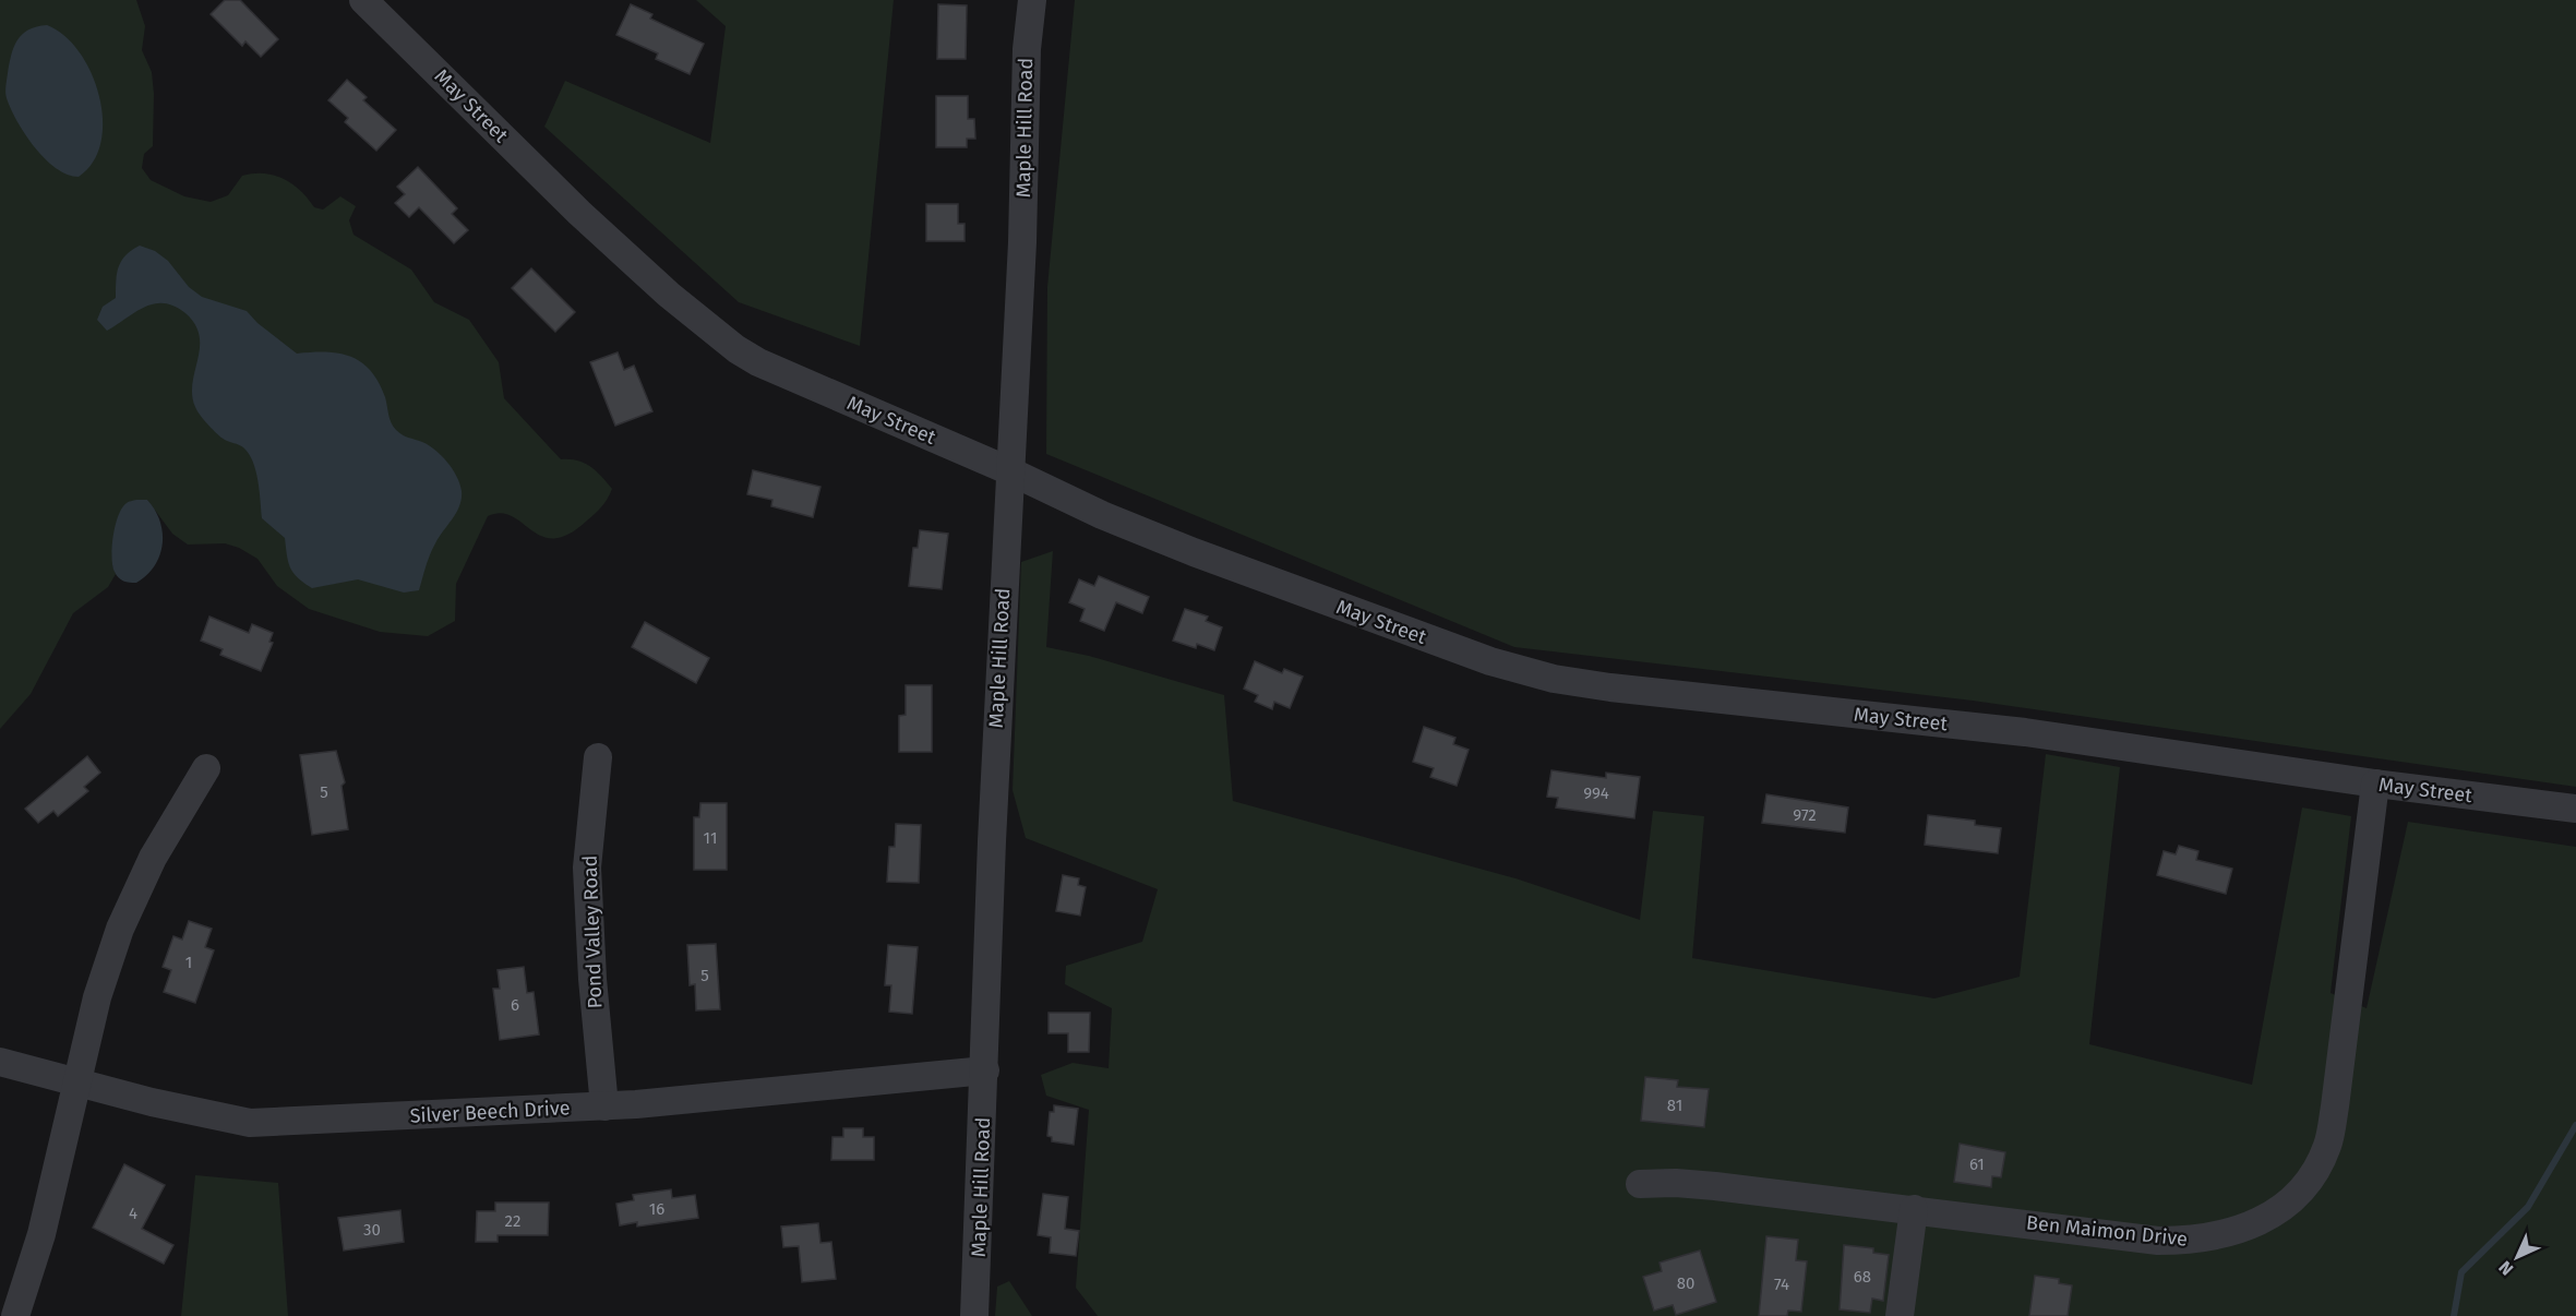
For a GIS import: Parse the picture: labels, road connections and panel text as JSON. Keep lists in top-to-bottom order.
{
  "streets": {
    "street": [
      "May Street",
      "Maple Hill Road",
      "Pond Valley Road",
      "Silver Beech Drive",
      "Ben Maimon Drive"
    ]
  },
  "crossings": [
    ["May Street", "Maple Hill Road"],
    ["May Street", "Ben Maimon Drive"],
    ["Maple Hill Road", "Silver Beech Drive"],
    ["Pond Valley Road", "Silver Beech Drive"]
  ],
  "house_numbers": [
    "5",
    "994",
    "972",
    "11",
    "1",
    "5",
    "6",
    "81",
    "61",
    "16",
    "4",
    "22",
    "30",
    "68",
    "80",
    "74"
  ],
  "north": "bottom left"
}
